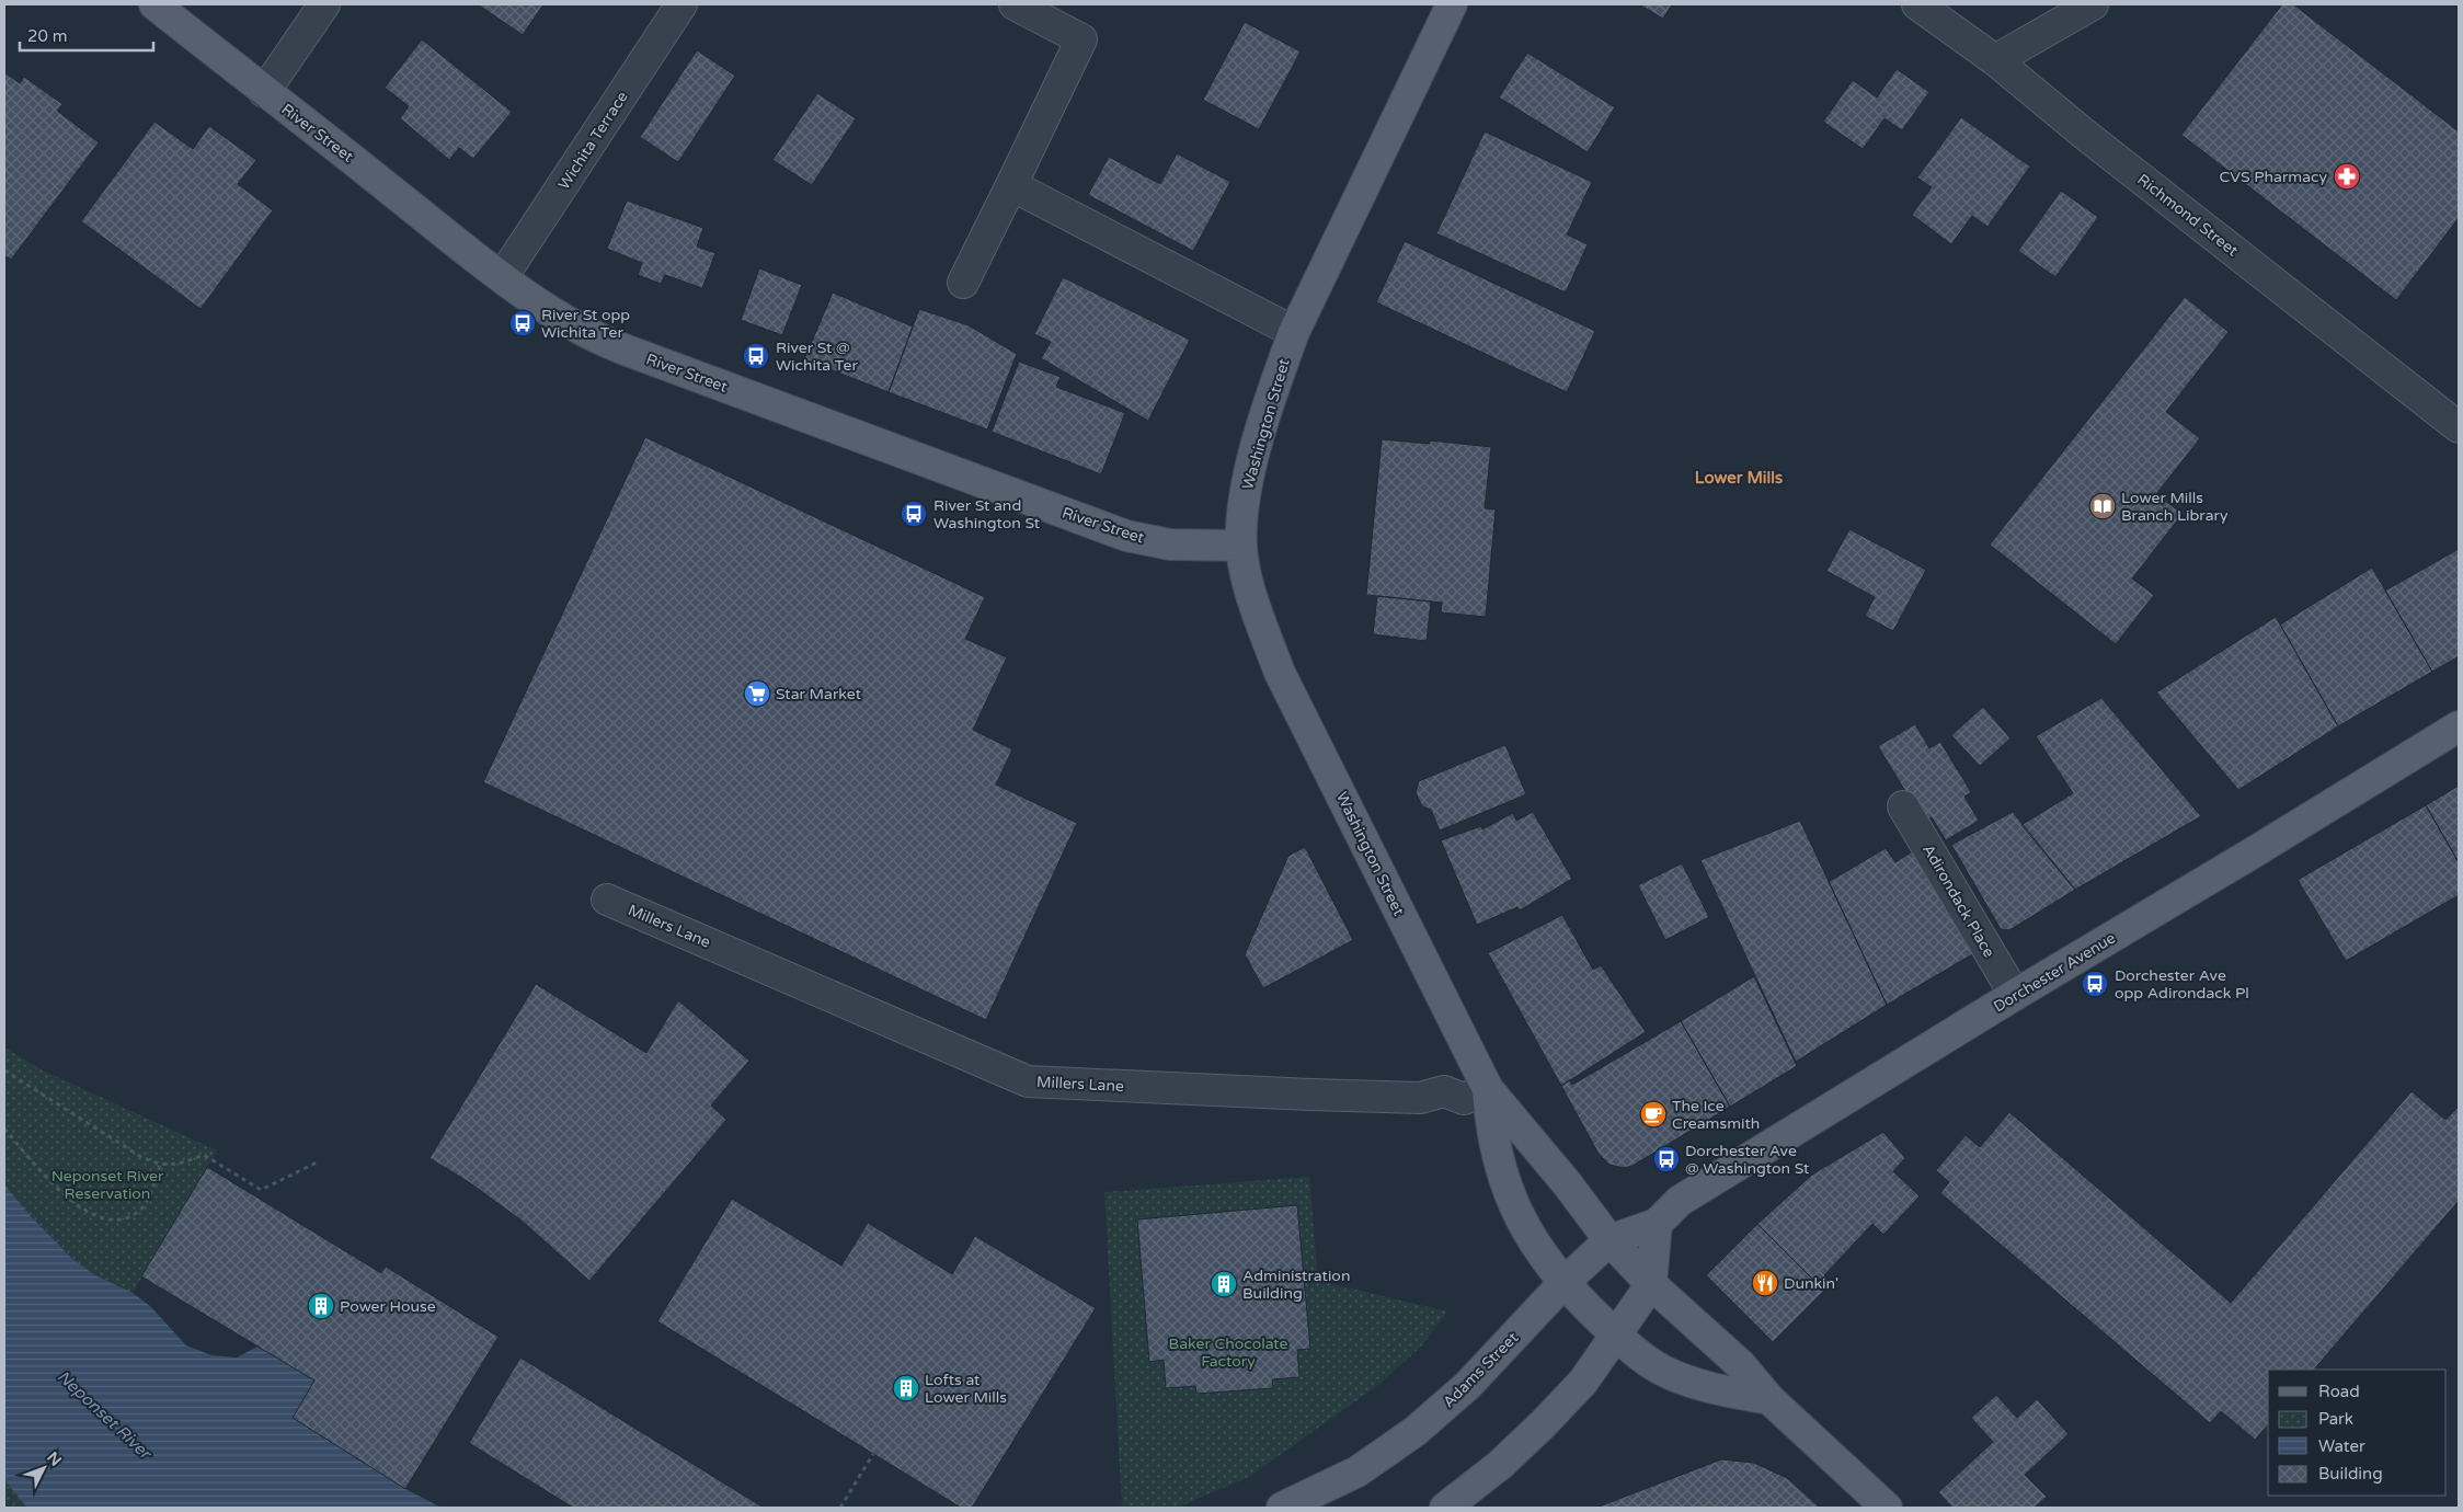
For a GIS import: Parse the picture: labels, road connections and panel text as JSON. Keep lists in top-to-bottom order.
{
  "streets": {
    "main road": [
      "River Street",
      "Washington Street",
      "Dorchester Avenue",
      "Adams Street"
    ],
    "street": [
      "Wichita Terrace",
      "Richmond Street",
      "Adirondack Place",
      "Millers Lane"
    ]
  },
  "crossings": [
    ["River Street", "Wichita Terrace"],
    ["River Street", "Washington Street"],
    ["Washington Street", "Millers Lane"],
    ["Washington Street", "Dorchester Avenue"],
    ["Washington Street", "Adams Street"],
    ["Adirondack Place", "Dorchester Avenue"],
    ["Dorchester Avenue", "Adams Street"]
  ],
  "districts": ["Lower Mills"],
  "water": ["Neponset River"],
  "parks": ["Neponset River Reservation", "Baker Chocolate Factory"],
  "places": {
    "pharmacy": ["CVS Pharmacy"],
    "bus stop": [
      "River St opp Wichita Ter",
      "River St @ Wichita Ter",
      "River St and Washington St",
      "Dorchester Ave opp Adirondack Pl",
      "Dorchester Ave @ Washington St"
    ],
    "library": ["Lower Mills Branch Library"],
    "supermarket": ["Star Market"],
    "cafe": ["The Ice Creamsmith"],
    "restaurant": ["Dunkin'"],
    "building": ["Administration Building", "Power House", "Lofts at Lower Mills"]
  },
  "legend": [
    "Road",
    "Park",
    "Water",
    "Building"
  ],
  "scale_bar": "20 m",
  "north": "top right"
}
